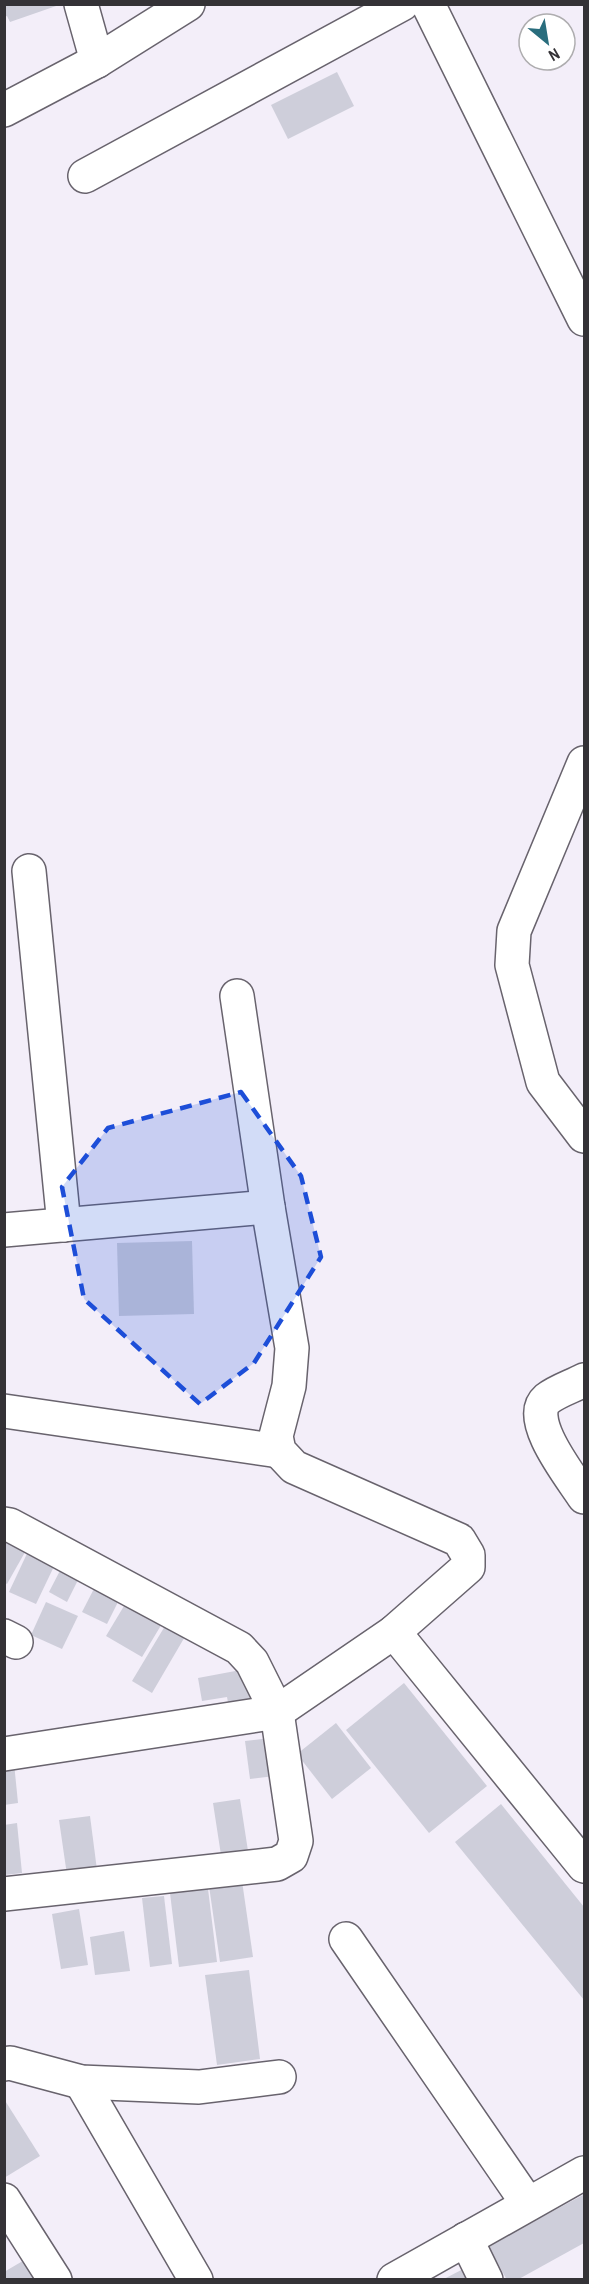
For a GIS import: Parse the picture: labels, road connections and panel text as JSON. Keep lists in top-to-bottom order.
{
  "north": "bottom right"
}
